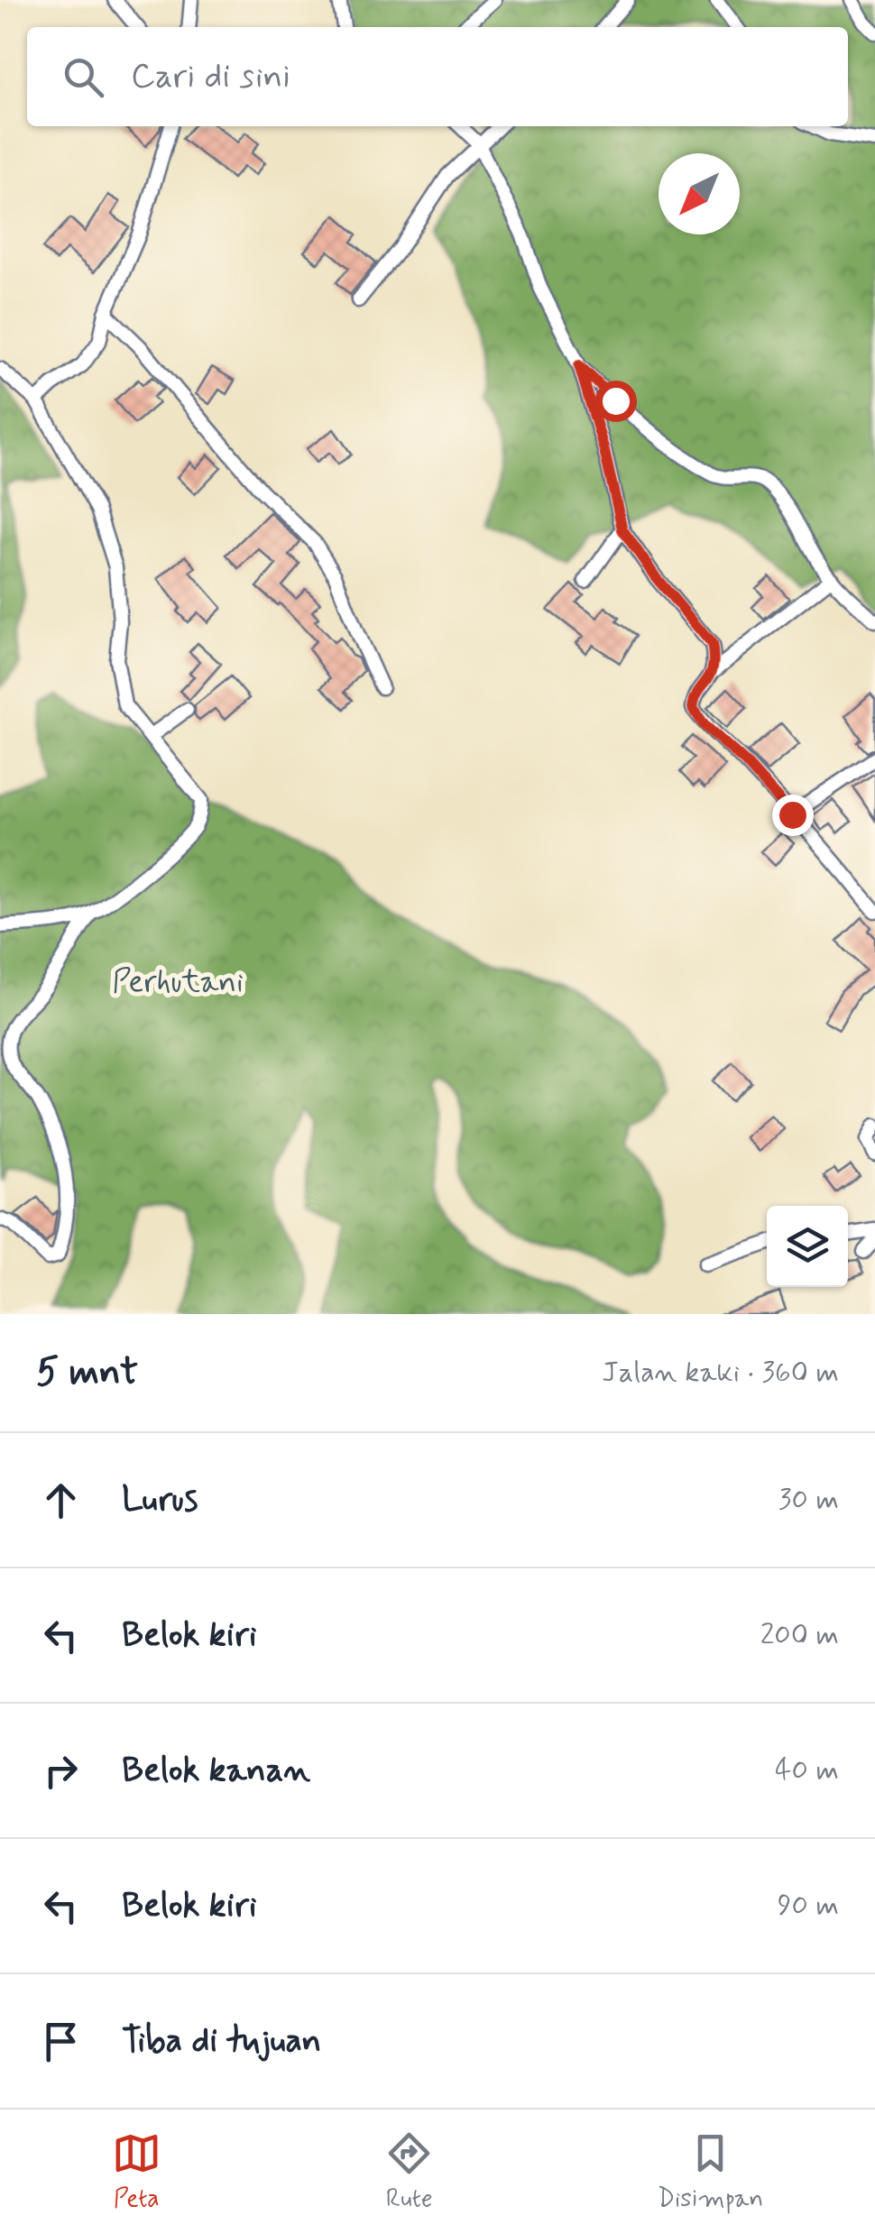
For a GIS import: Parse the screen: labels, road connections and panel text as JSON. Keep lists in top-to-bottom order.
{
  "parks": ["Perhutani"],
  "north": "bottom left",
  "page": {
    "search": "Cari di sini",
    "heading": ["5 mnt", "Jalan kaki · 360 m"],
    "list": [
      ["Lurus", "30 m"],
      ["Belok kiri", "200 m"],
      ["Belok kanan", "40 m"],
      ["Belok kiri", "90 m"],
      "Tiba di tujuan"
    ],
    "nav": ["Peta", "Rute", "Disimpan"]
  }
}
